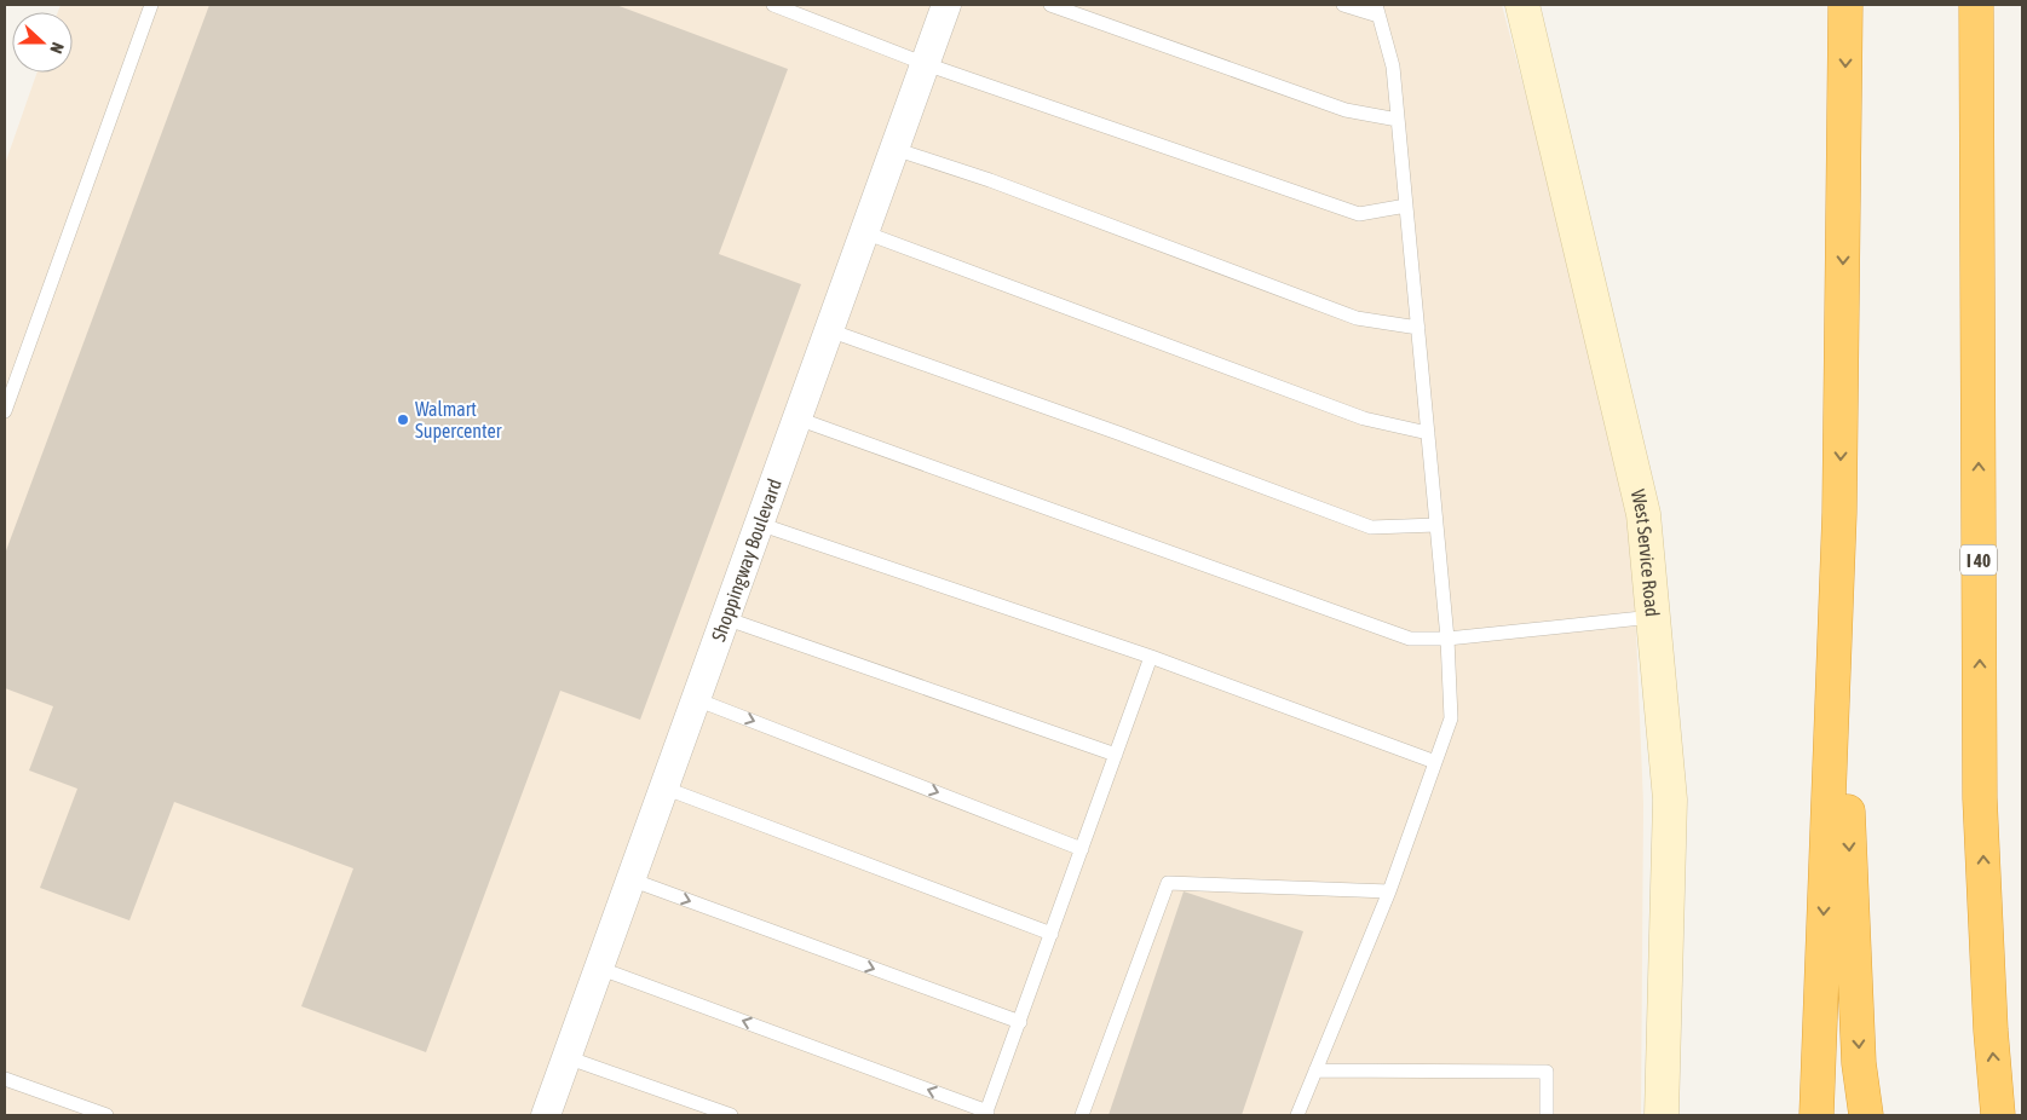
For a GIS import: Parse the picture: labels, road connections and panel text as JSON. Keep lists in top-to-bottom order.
{
  "streets": {
    "highway": ["I 40"],
    "main road": ["West Service Road"],
    "street": ["Shoppingway Boulevard"]
  },
  "places": ["Walmart Supercenter"],
  "north": "right"
}
